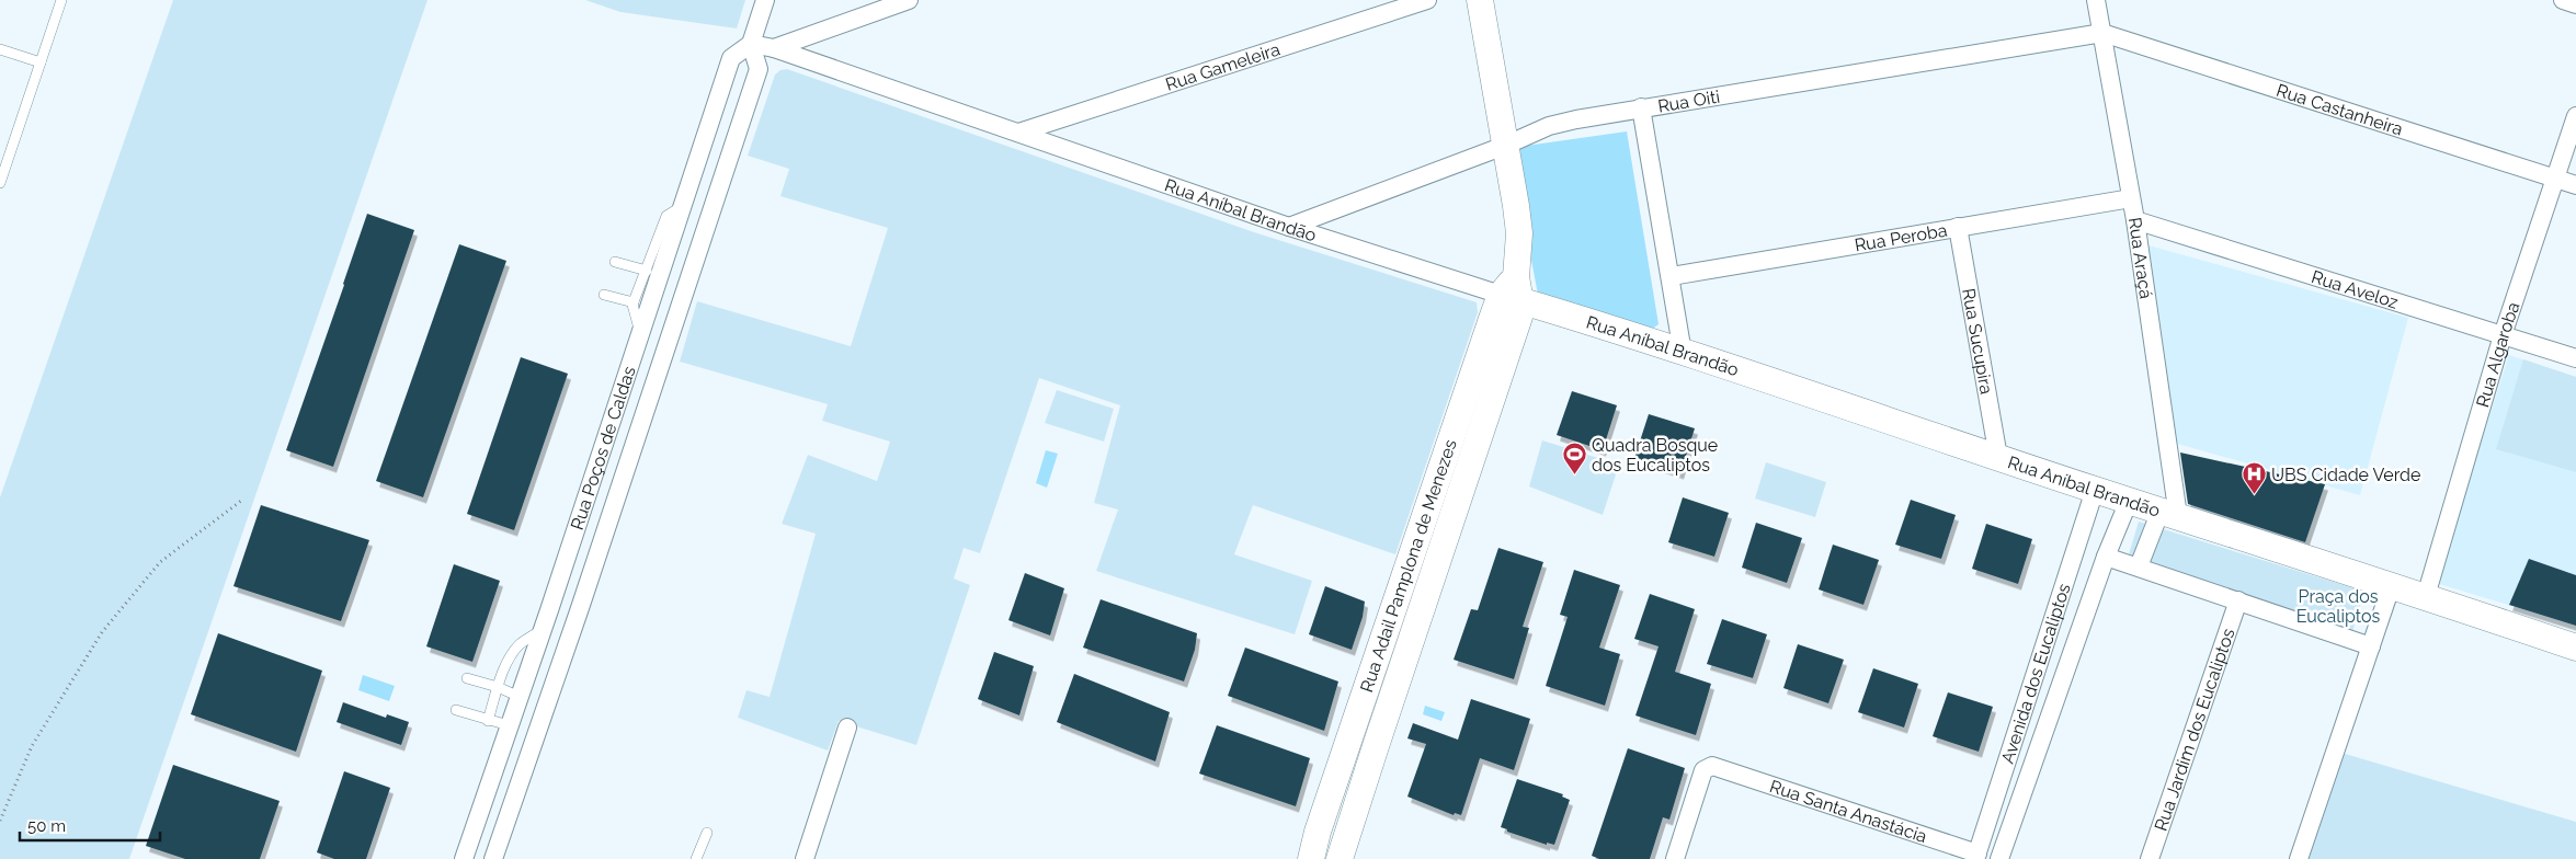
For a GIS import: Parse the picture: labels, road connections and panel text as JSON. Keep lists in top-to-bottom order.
{
  "streets": {
    "main road": ["Rua Aníbal Brandão", "Rua Adail Pamplona de Menezes"],
    "street": [
      "Rua Gameleira",
      "Rua Oiti",
      "Rua Castanheira",
      "Rua Peroba",
      "Rua Araçá",
      "Rua Aveloz",
      "Rua Sucupira",
      "Rua Algaroba",
      "Rua Poços de Caldas",
      "Avenida dos Eucaliptos",
      "Rua Jardim dos Eucaliptos",
      "Rua Santa Anastácia"
    ]
  },
  "crossings": [
    ["Rua Gameleira", "Rua Aníbal Brandão"],
    ["Rua Oiti", "Rua Castanheira"],
    ["Rua Oiti", "Rua Aníbal Brandão"],
    ["Rua Oiti", "Rua Araçá"],
    ["Rua Oiti", "Rua Adail Pamplona de Menezes"],
    ["Rua Castanheira", "Rua Araçá"],
    ["Rua Castanheira", "Rua Algaroba"],
    ["Rua Aníbal Brandão", "Rua Araçá"],
    ["Rua Aníbal Brandão", "Rua Sucupira"],
    ["Rua Aníbal Brandão", "Rua Algaroba"],
    ["Rua Aníbal Brandão", "Rua Poços de Caldas"],
    ["Rua Aníbal Brandão", "Rua Adail Pamplona de Menezes"],
    ["Rua Aníbal Brandão", "Avenida dos Eucaliptos"],
    ["Rua Peroba", "Rua Araçá"],
    ["Rua Peroba", "Rua Sucupira"],
    ["Rua Araçá", "Rua Aveloz"],
    ["Rua Aveloz", "Rua Algaroba"],
    ["Avenida dos Eucaliptos", "Rua Santa Anastácia"]
  ],
  "parks": ["Praça dos Eucaliptos"],
  "places": {
    "sports": ["Quadra Bosque dos Eucaliptos"],
    "hospital": ["UBS Cidade Verde"]
  },
  "scale_bar": "50 m"
}
